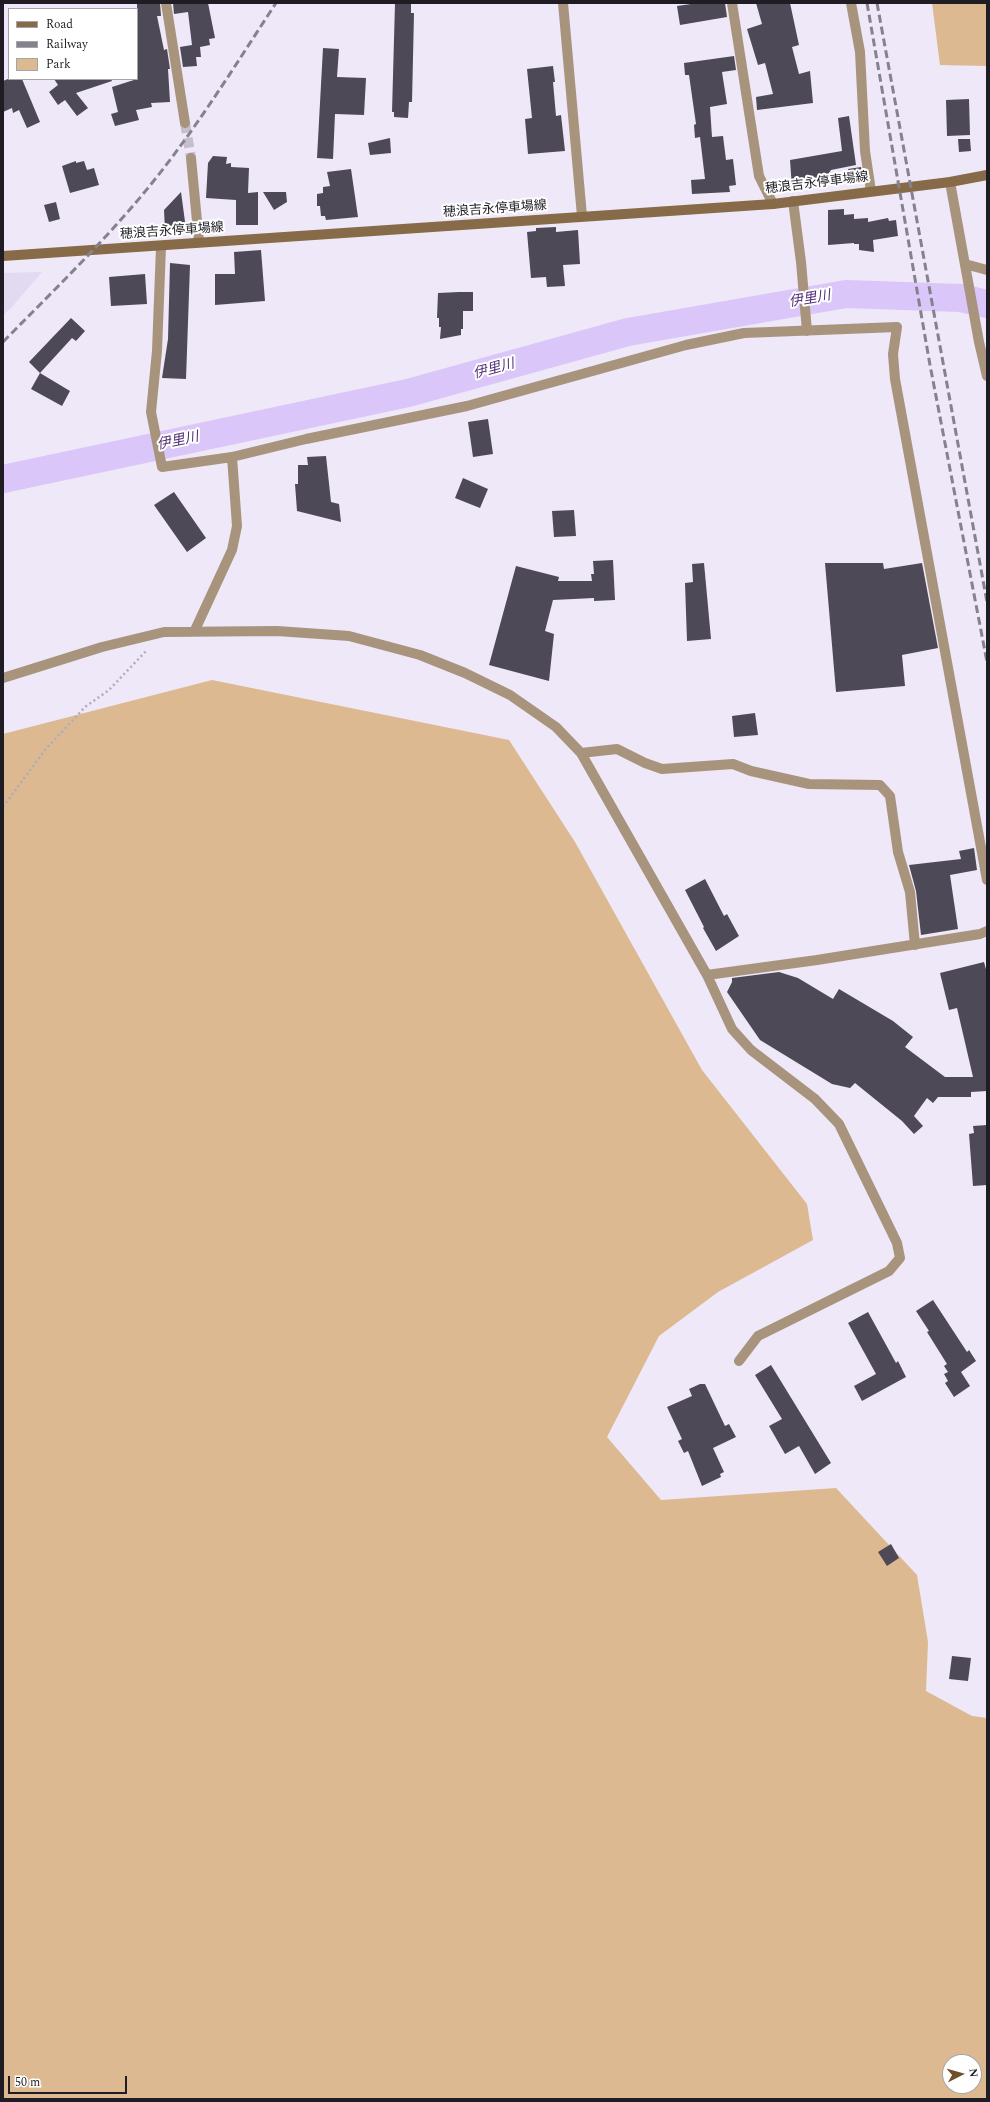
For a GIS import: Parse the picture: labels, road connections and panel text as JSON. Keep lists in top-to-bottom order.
{
  "streets": {
    "main road": ["穂浪吉永停車場線"]
  },
  "water": ["伊里川"],
  "legend": ["Road", "Railway", "Park"],
  "scale_bar": "50 m",
  "north": "right"
}
